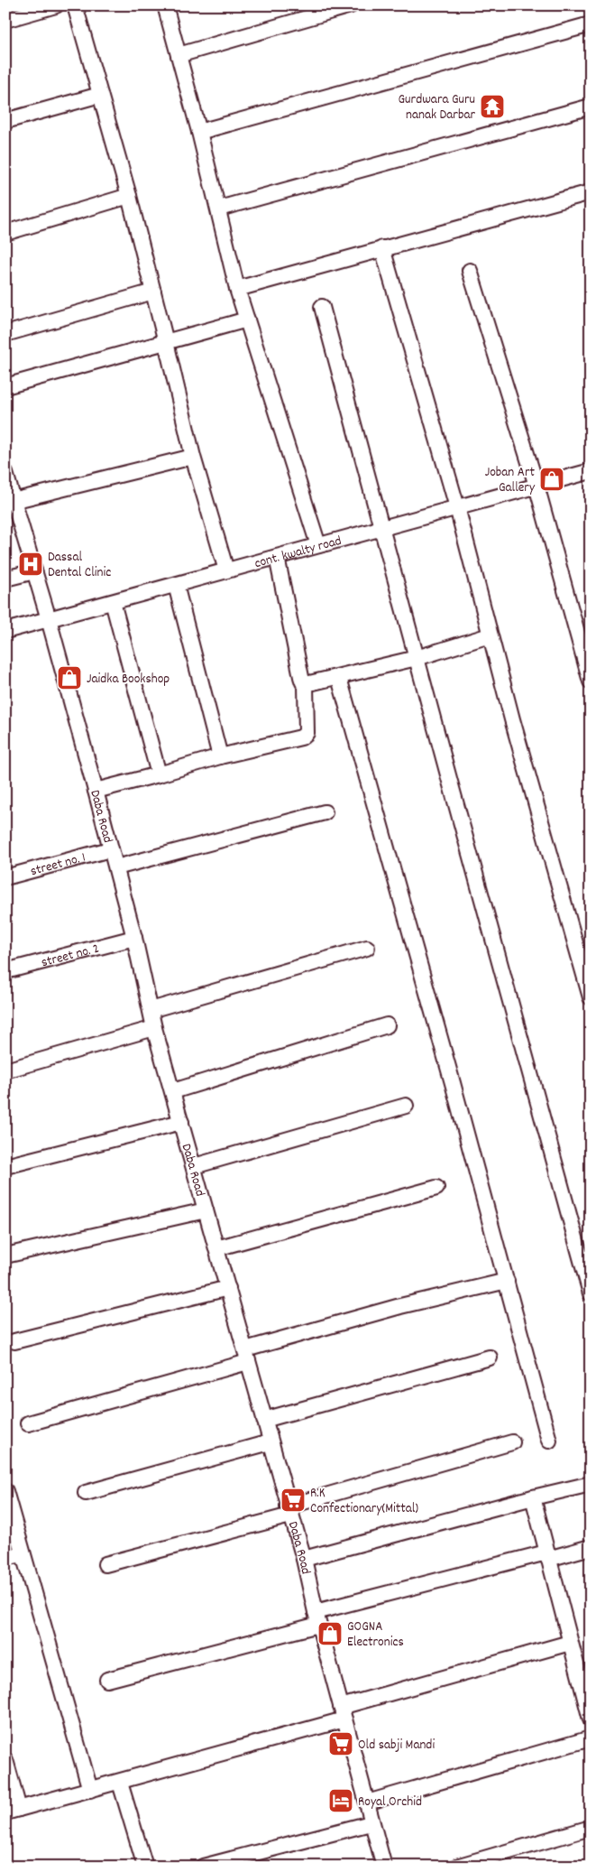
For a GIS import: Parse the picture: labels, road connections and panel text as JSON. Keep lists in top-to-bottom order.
{
  "streets": {
    "street": [
      "cont. kwalty road",
      "Daba Road",
      "street no. 1",
      "street no. 2"
    ]
  },
  "crossings": [
    ["cont. kwalty road", "Daba Road"],
    ["Daba Road", "street no. 1"],
    ["Daba Road", "street no. 2"]
  ],
  "places": {
    "temple": ["Gurdwara Guru nanak Darbar"],
    "shop": ["Joban Art Gallery", "Jaidka Bookshop", "GOGNA Electronics"],
    "hospital": ["Dassal Dental Clinic"],
    "supermarket": ["R.K Confectionary(Mittal)", "Old sabji Mandi"],
    "hotel": ["Royal Orchid"]
  }
}
